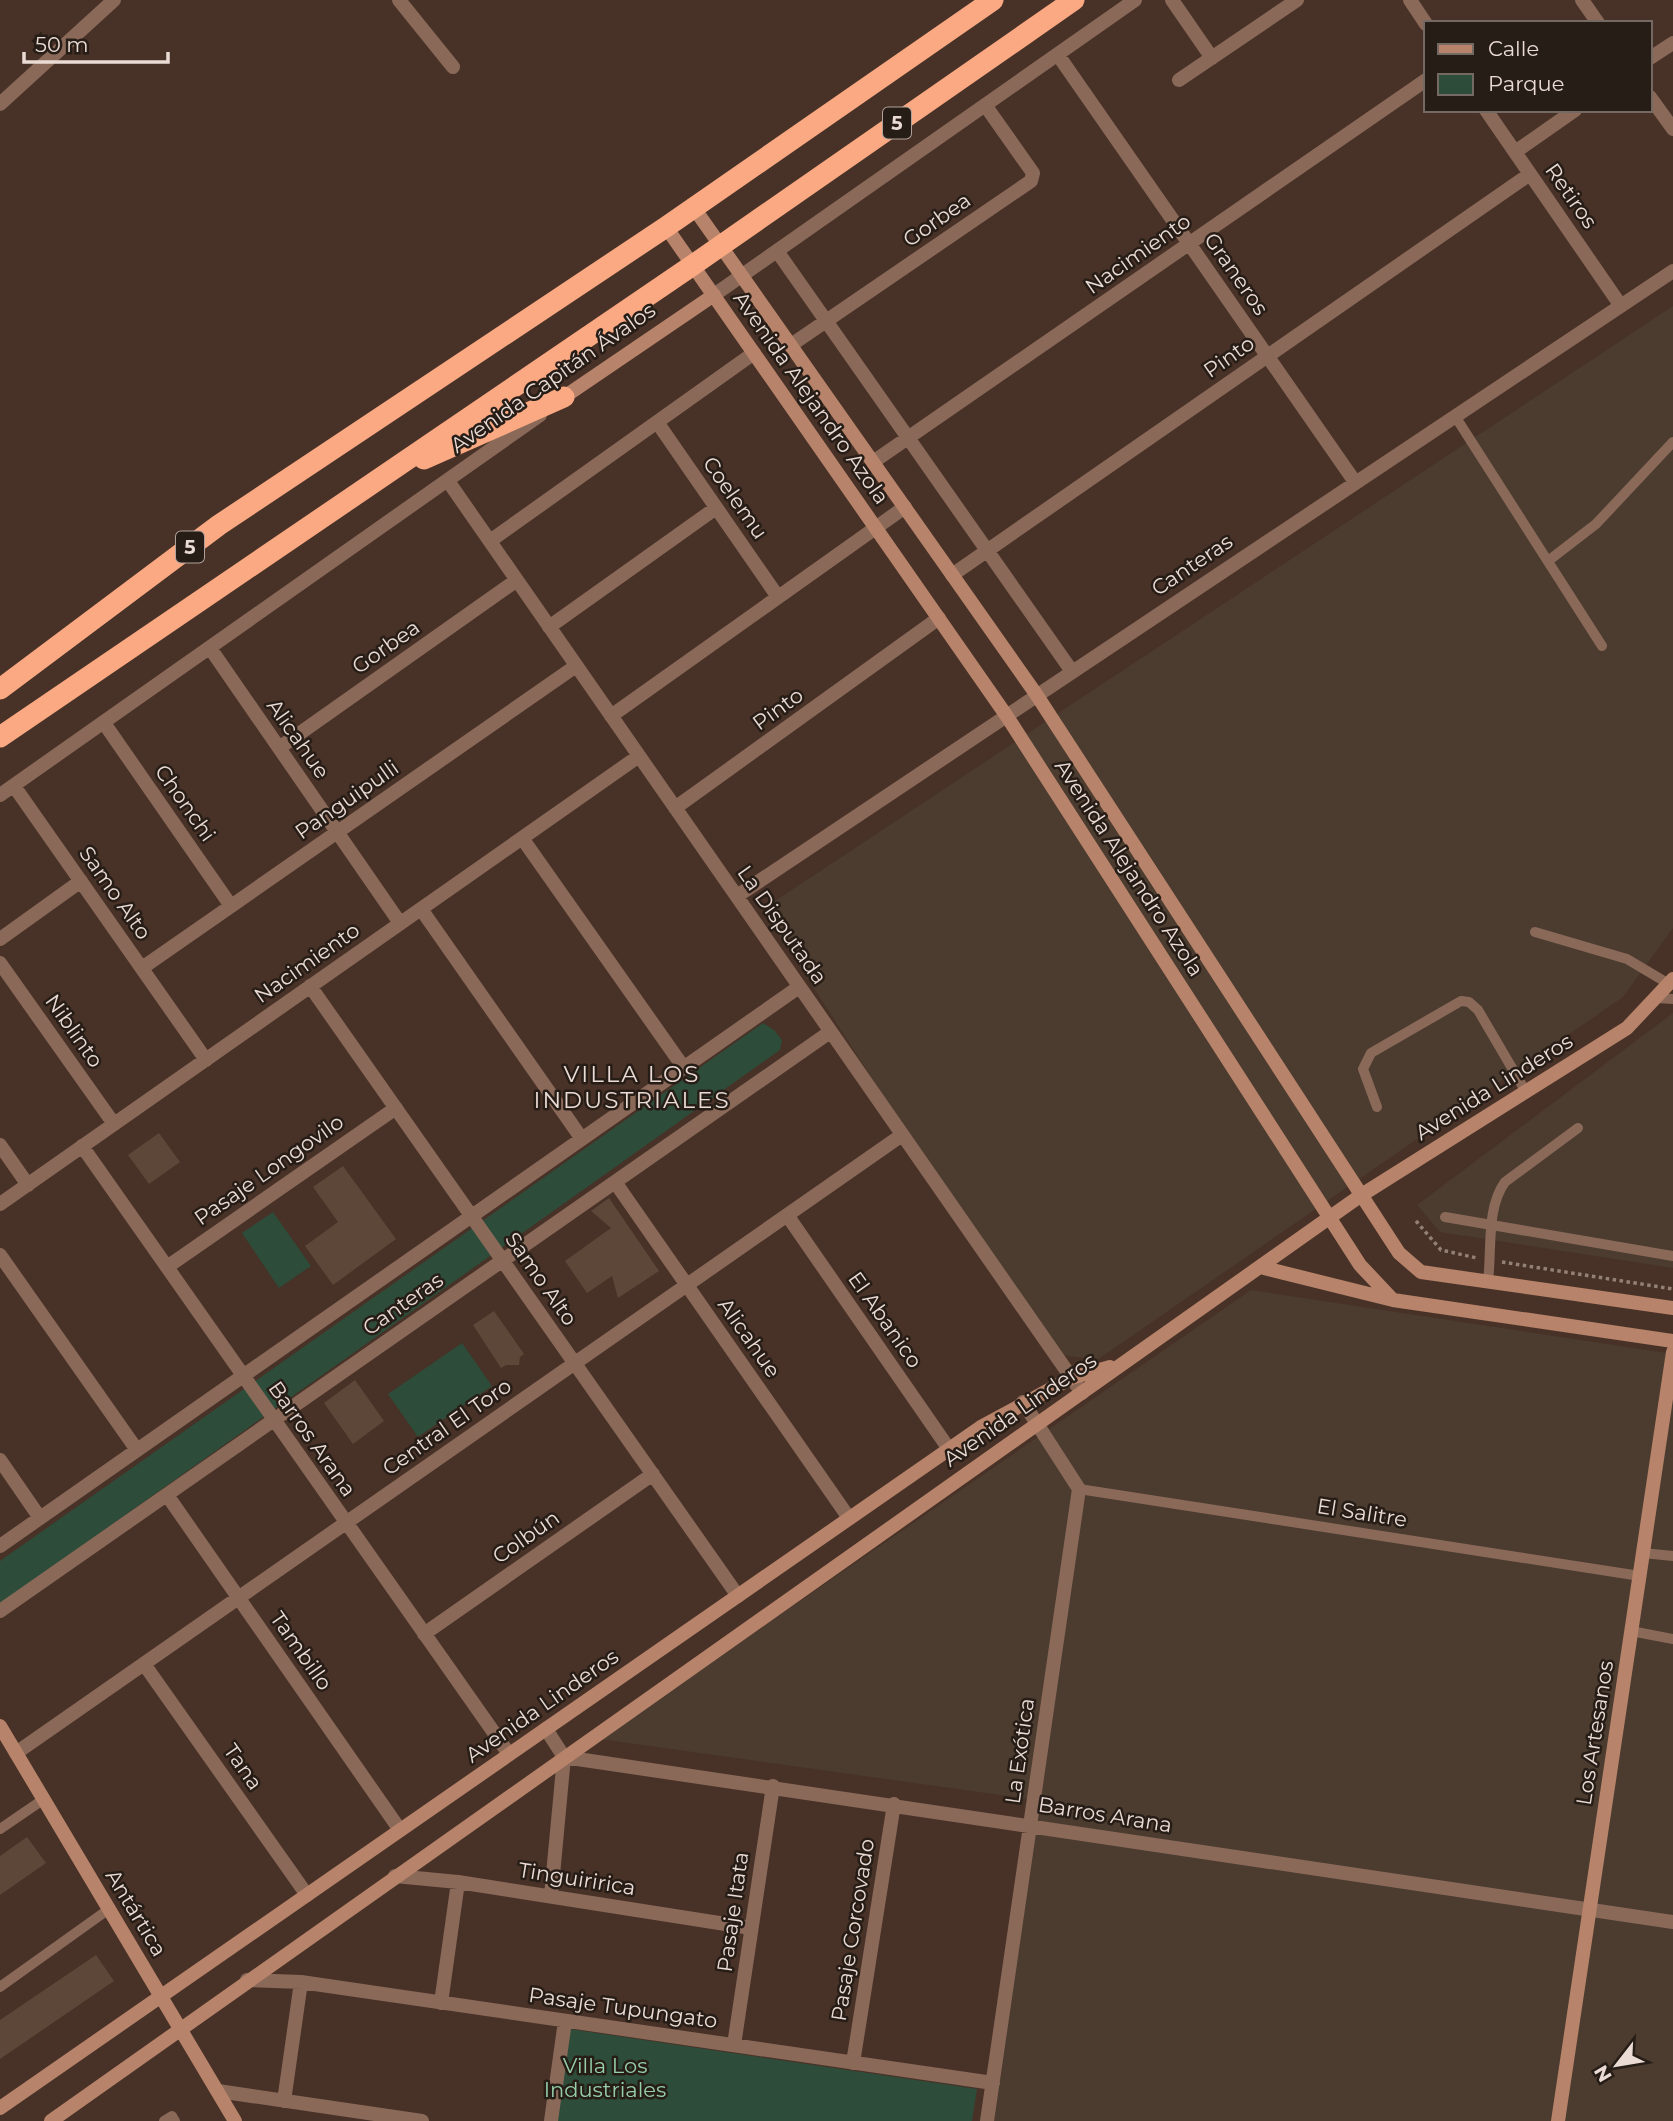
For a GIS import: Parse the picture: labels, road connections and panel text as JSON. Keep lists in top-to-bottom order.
{
  "streets": {
    "highway": ["5", "Avenida Capitán Ávalos"],
    "street": [
      "Retiros",
      "Gorbea",
      "Nacimiento",
      "Graneros",
      "Pinto",
      "Avenida Alejandro Azola",
      "Coelemu",
      "Canteras",
      "Alicahue",
      "Panguipulli",
      "Chonchi",
      "Samo Alto",
      "La Disputada",
      "Niblinto",
      "Avenida Linderos",
      "Pasaje Longovilo",
      "El Abanico",
      "Central El Toro",
      "Barros Arana",
      "Colbún",
      "Tambillo",
      "Los Artesanos",
      "La Exótica",
      "Tana",
      "Tinguiririca",
      "Pasaje Itata",
      "Antártica",
      "Pasaje Corcovado",
      "Pasaje Tupungato"
    ],
    "lane": ["El Salitre"]
  },
  "crossings": [
    ["5", "Avenida Alejandro Azola"],
    ["Retiros", "Pinto"],
    ["Retiros", "Canteras"],
    ["Gorbea", "Avenida Capitán Ávalos"],
    ["Gorbea", "Avenida Alejandro Azola"],
    ["Gorbea", "Alicahue"],
    ["Gorbea", "La Disputada"],
    ["Nacimiento", "Graneros"],
    ["Nacimiento", "Avenida Alejandro Azola"],
    ["Nacimiento", "Alicahue"],
    ["Nacimiento", "Samo Alto"],
    ["Nacimiento", "La Disputada"],
    ["Nacimiento", "Niblinto"],
    ["Nacimiento", "Barros Arana"],
    ["Graneros", "Pinto"],
    ["Graneros", "Avenida Capitán Ávalos"],
    ["Graneros", "Canteras"],
    ["Pinto", "Avenida Alejandro Azola"],
    ["Pinto", "La Disputada"],
    ["Avenida Capitán Ávalos", "Avenida Alejandro Azola"],
    ["Avenida Capitán Ávalos", "Alicahue"],
    ["Avenida Capitán Ávalos", "Chonchi"],
    ["Avenida Capitán Ávalos", "Samo Alto"],
    ["Avenida Capitán Ávalos", "La Disputada"],
    ["Avenida Alejandro Azola", "Canteras"],
    ["Avenida Alejandro Azola", "Avenida Linderos"],
    ["Canteras", "Alicahue"],
    ["Canteras", "Samo Alto"],
    ["Canteras", "La Disputada"],
    ["Canteras", "Barros Arana"],
    ["Canteras", "Tambillo"],
    ["Alicahue", "Panguipulli"],
    ["Alicahue", "Avenida Linderos"],
    ["Alicahue", "Central El Toro"],
    ["Panguipulli", "Chonchi"],
    ["Panguipulli", "Samo Alto"],
    ["Panguipulli", "La Disputada"],
    ["Samo Alto", "Avenida Linderos"],
    ["Samo Alto", "Pasaje Longovilo"],
    ["Samo Alto", "Central El Toro"],
    ["Samo Alto", "Colbún"],
    ["La Disputada", "Avenida Linderos"],
    ["La Disputada", "Central El Toro"],
    ["Avenida Linderos", "El Abanico"],
    ["Avenida Linderos", "Barros Arana"],
    ["Avenida Linderos", "Tambillo"],
    ["Avenida Linderos", "Tana"],
    ["Avenida Linderos", "Tinguiririca"],
    ["Avenida Linderos", "Antártica"],
    ["Avenida Linderos", "Pasaje Tupungato"],
    ["Pasaje Longovilo", "Barros Arana"],
    ["El Abanico", "Central El Toro"],
    ["Central El Toro", "Barros Arana"],
    ["Central El Toro", "Tambillo"],
    ["Central El Toro", "Tana"],
    ["Central El Toro", "Antártica"],
    ["Barros Arana", "Colbún"],
    ["Barros Arana", "Los Artesanos"],
    ["Barros Arana", "La Exótica"],
    ["Barros Arana", "Pasaje Itata"],
    ["Barros Arana", "Pasaje Corcovado"],
    ["El Salitre", "Los Artesanos"],
    ["El Salitre", "La Exótica"],
    ["La Exótica", "Pasaje Tupungato"],
    ["Tinguiririca", "Pasaje Itata"],
    ["Pasaje Itata", "Pasaje Tupungato"],
    ["Pasaje Corcovado", "Pasaje Tupungato"]
  ],
  "districts": ["VILLA LOS INDUSTRIALES"],
  "parks": ["Villa Los Industriales"],
  "legend": ["Calle", "Parque"],
  "scale_bar": "50 m",
  "north": "bottom left"
}
